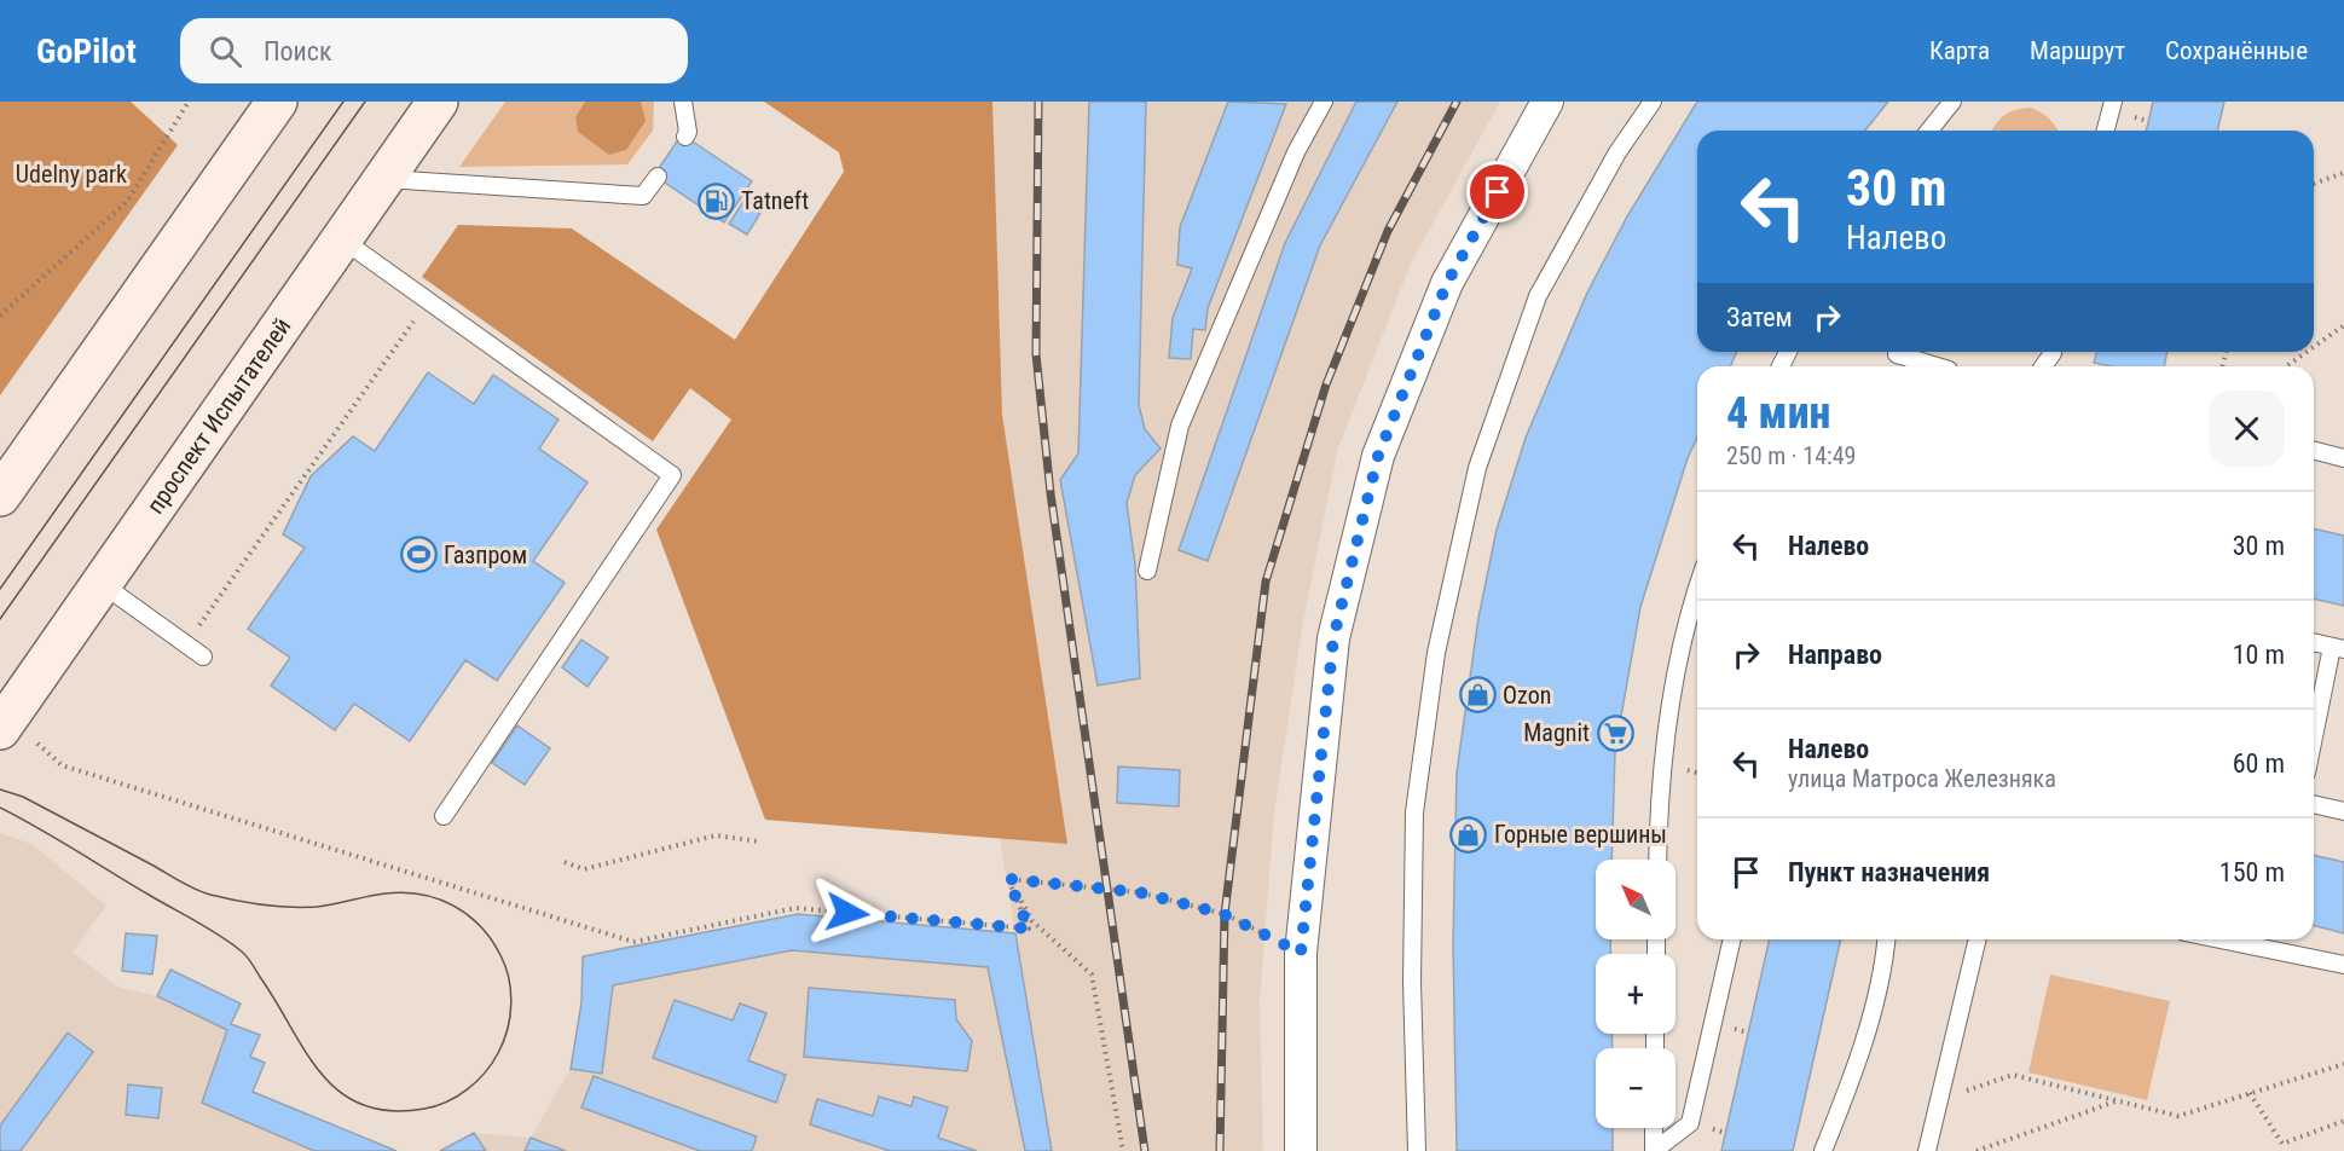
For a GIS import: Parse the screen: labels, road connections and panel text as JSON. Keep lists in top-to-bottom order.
{
  "streets": {
    "main road": ["проспект Испытателей"]
  },
  "parks": ["Udelny park"],
  "places": {
    "fuel station": ["Tatneft"],
    "sports": ["Газпром"],
    "shop": ["Ozon", "Горные вершины"],
    "supermarket": ["Magnit"]
  },
  "north": "top left",
  "page": {
    "header": "GoPilot",
    "search": "Поиск",
    "nav": ["Карта", "Маршрут", "Сохранённые"],
    "turn": ["30 m", "Налево"],
    "then": "Затем",
    "heading": ["4 мин", "250 m · 14:49"],
    "list": [
      {
        "name": "Налево",
        "value": "30 m"
      },
      {
        "name": "Направо",
        "value": "10 m"
      },
      {
        "name": "Налево",
        "note": "улица Матроса Железняка",
        "value": "60 m"
      },
      {
        "name": "Пункт назначения",
        "value": "150 m"
      }
    ],
    "map_buttons": ["+", "−"]
  }
}
